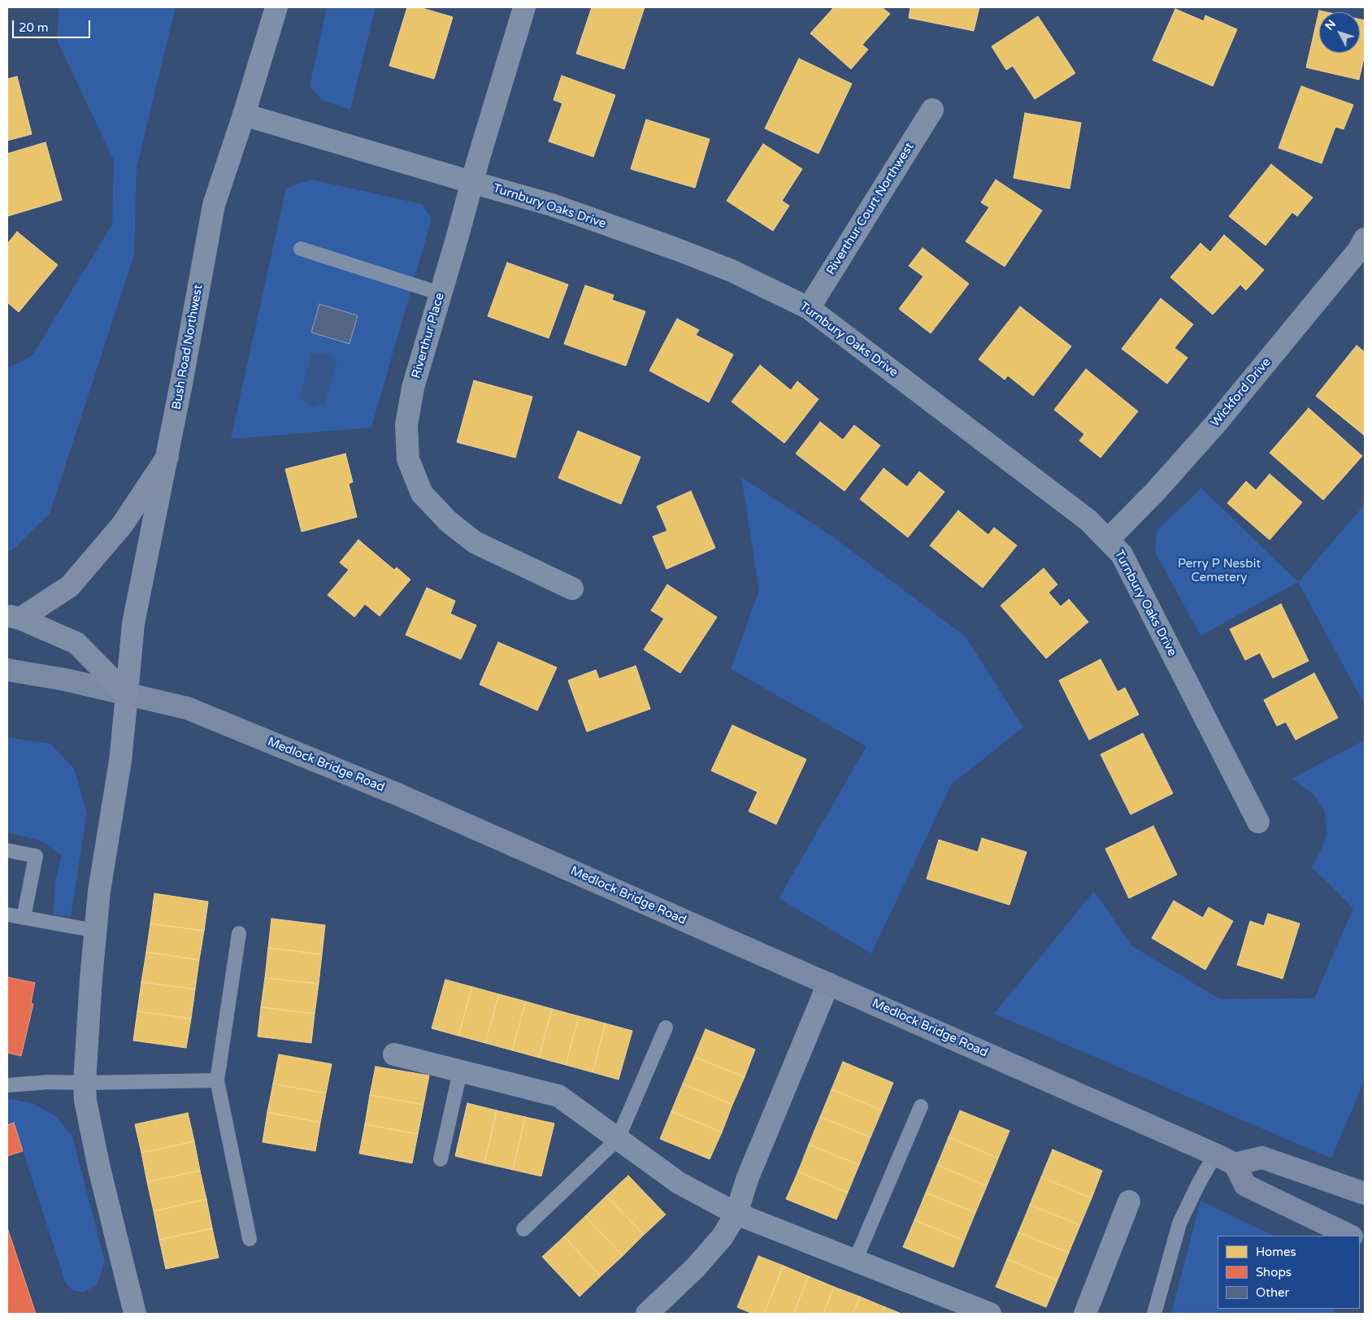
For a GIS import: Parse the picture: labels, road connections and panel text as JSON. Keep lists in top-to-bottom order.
{
  "streets": {
    "main road": ["Medlock Bridge Road"],
    "street": [
      "Turnbury Oaks Drive",
      "Riverthur Court Northwest",
      "Riverthur Place",
      "Bush Road Northwest",
      "Wickford Drive"
    ]
  },
  "crossings": [
    ["Turnbury Oaks Drive", "Riverthur Court Northwest"],
    ["Turnbury Oaks Drive", "Riverthur Place"],
    ["Turnbury Oaks Drive", "Bush Road Northwest"],
    ["Turnbury Oaks Drive", "Wickford Drive"],
    ["Bush Road Northwest", "Medlock Bridge Road"]
  ],
  "parks": ["Perry P Nesbit Cemetery"],
  "legend": ["Homes", "Shops", "Other"],
  "scale_bar": "20 m",
  "north": "top left"
}
